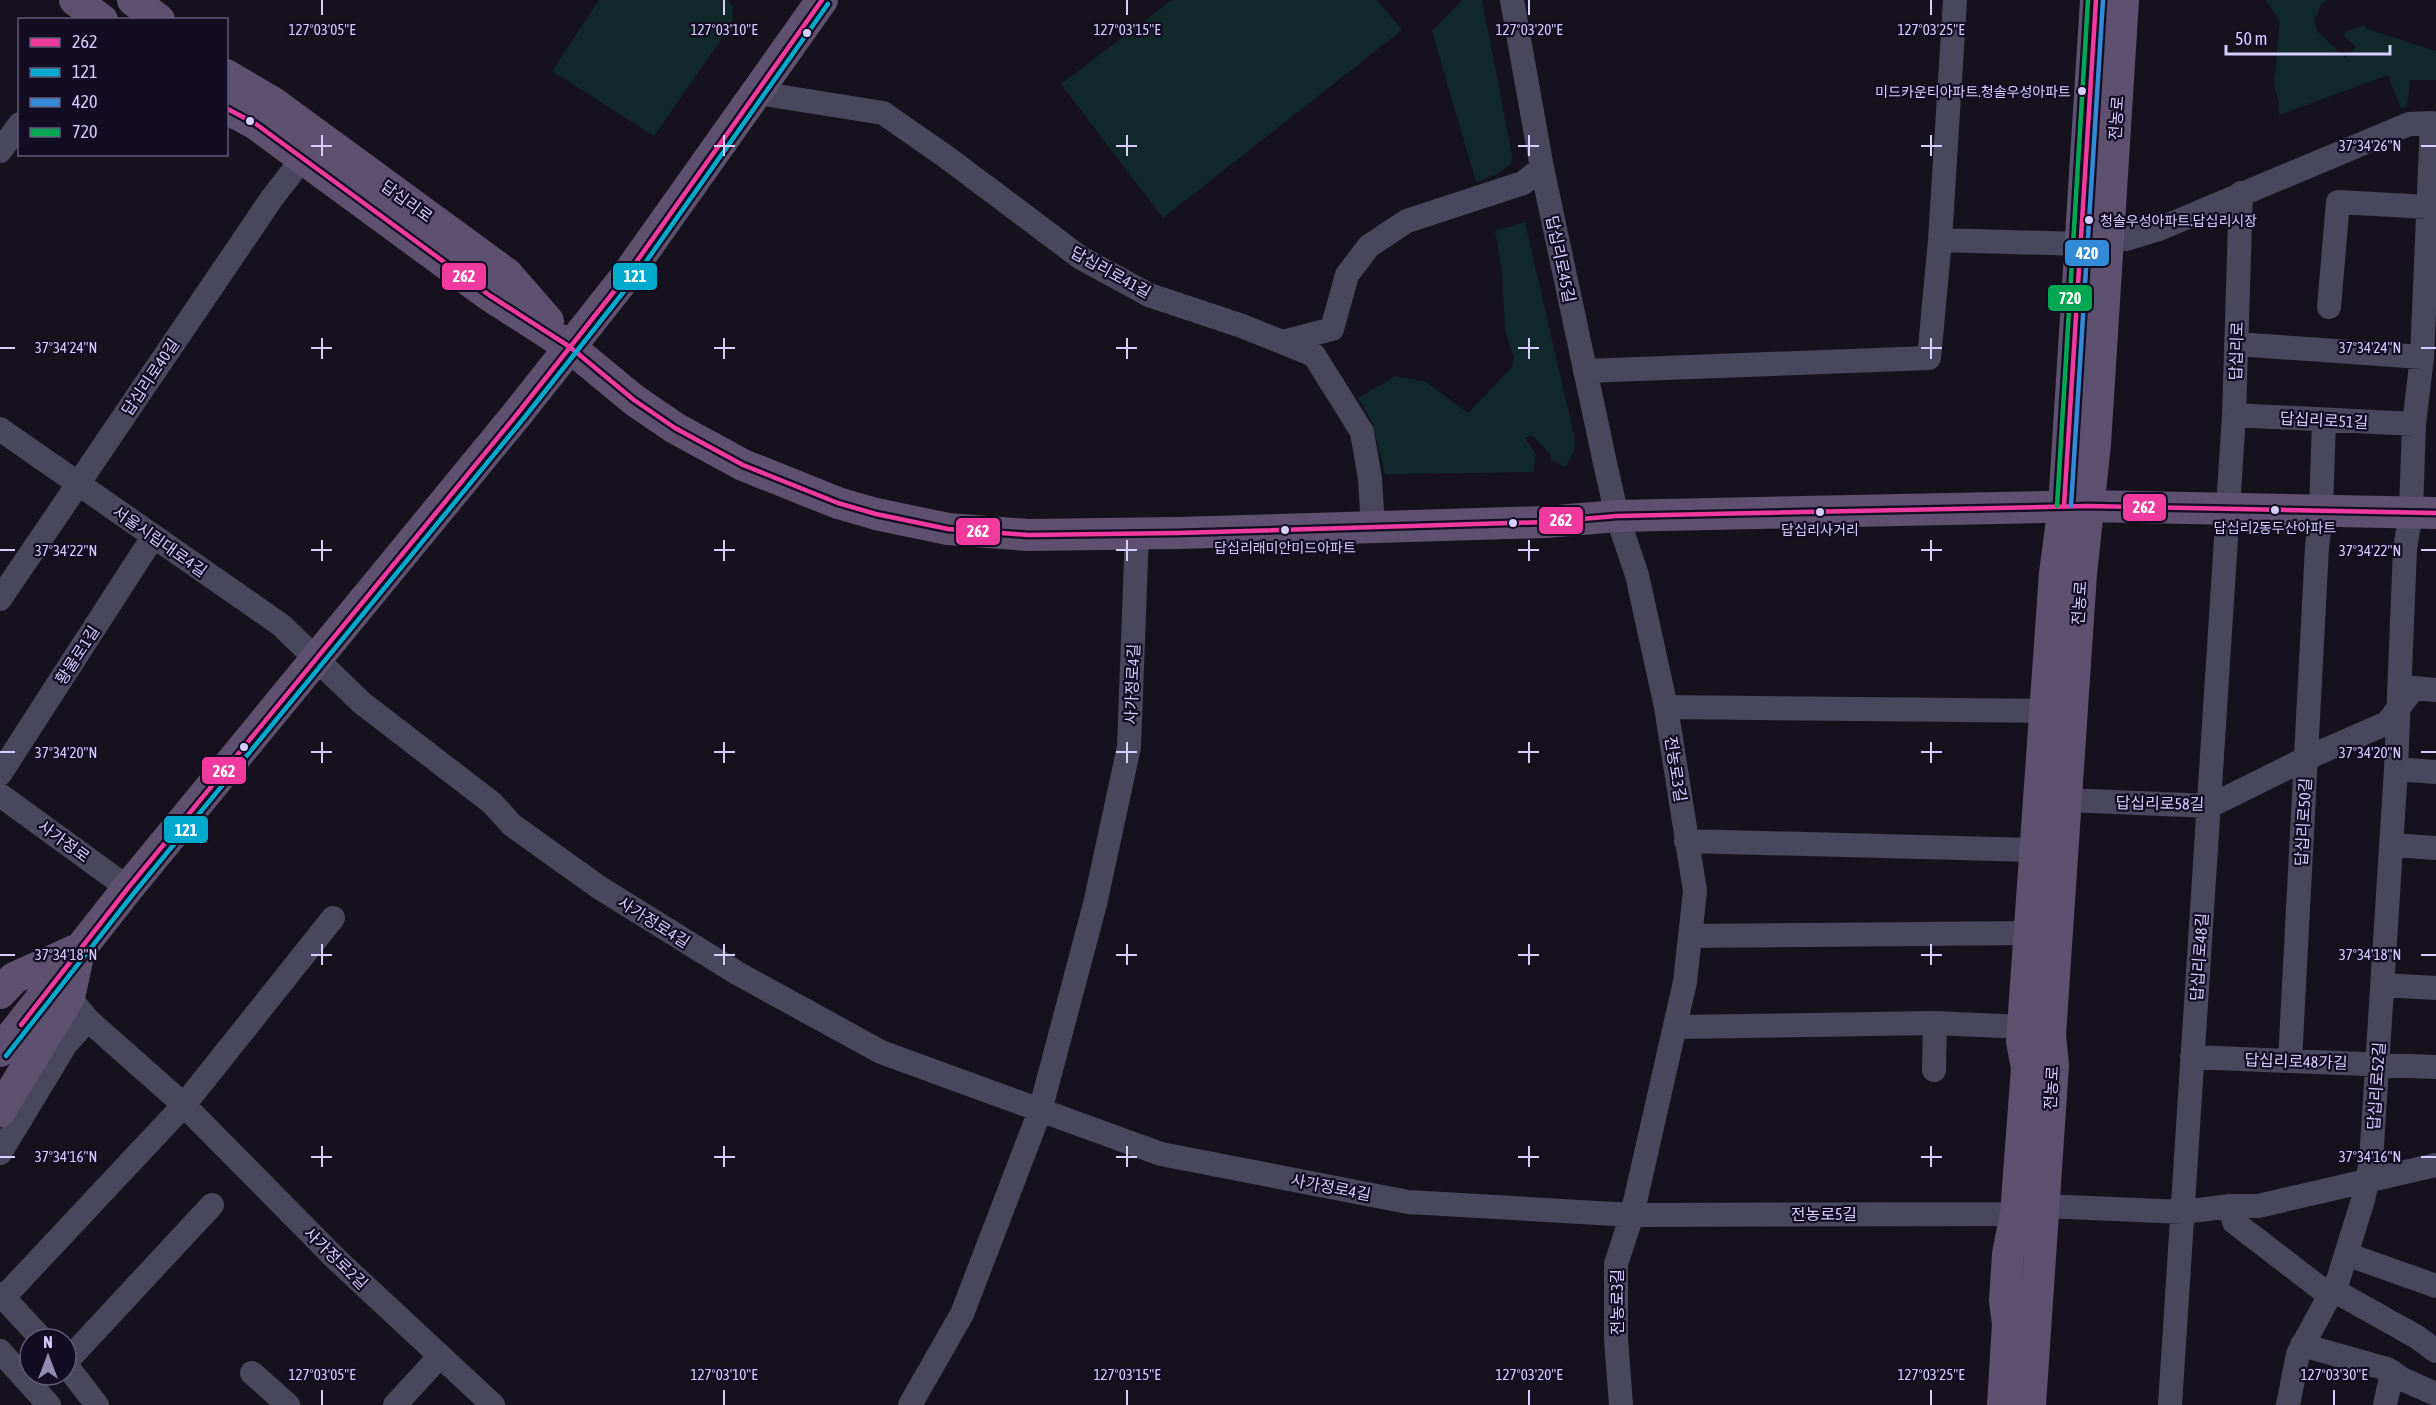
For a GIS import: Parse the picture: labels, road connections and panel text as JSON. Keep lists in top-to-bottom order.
{
  "streets": {
    "main road": ["전농로", "답십리로"],
    "street": [
      "답십리로45길",
      "답십리로41길",
      "답십리로40길",
      "답십리로51길",
      "서울시립대로4길",
      "황물로1길",
      "사가정로4길",
      "전농로3길",
      "답십리로58길",
      "답십리로50길",
      "사가정로",
      "답십리로48길",
      "답십리로48가길",
      "답십리로52길",
      "전농로5길",
      "사가정로2길"
    ]
  },
  "crossings": [
    ["전농로", "답십리로"],
    ["전농로", "답십리로58길"],
    ["전농로", "전농로5길"],
    ["답십리로", "답십리로45길"],
    ["답십리로", "답십리로41길"],
    ["답십리로", "답십리로40길"],
    ["답십리로", "답십리로51길"],
    ["답십리로", "사가정로4길"],
    ["답십리로", "전농로3길"],
    ["답십리로", "답십리로50길"],
    ["답십리로", "답십리로48길"],
    ["답십리로", "답십리로52길"],
    ["답십리로45길", "전농로3길"],
    ["답십리로40길", "서울시립대로4길"],
    ["답십리로51길", "답십리로50길"],
    ["서울시립대로4길", "황물로1길"],
    ["서울시립대로4길", "사가정로4길"],
    ["사가정로4길", "전농로3길"],
    ["사가정로4길", "전농로5길"],
    ["전농로3길", "전농로5길"],
    ["답십리로58길", "답십리로50길"],
    ["답십리로58길", "답십리로48길"],
    ["답십리로58길", "답십리로52길"],
    ["답십리로50길", "답십리로48가길"],
    ["답십리로48길", "답십리로48가길"],
    ["답십리로48가길", "답십리로52길"]
  ],
  "places": [
    "미드카운티아파트.청솔우성아파트",
    "청솔우성아파트.답십리시장",
    "답십리2동두산아파트",
    "답십리사거리",
    "답십리래미안미드아파트"
  ],
  "lines": [
    "transit line 262",
    "transit line 420",
    "transit line 720",
    "transit line 121"
  ],
  "legend": [
    "262",
    "121",
    "420",
    "720"
  ],
  "scale_bar": "50 m",
  "north": "top",
  "coordinates": [
    "127°03'05\"E",
    "127°03'10\"E",
    "127°03'15\"E",
    "127°03'20\"E",
    "127°03'25\"E",
    "37°34'26\"N",
    "37°34'24\"N",
    "37°34'22\"N",
    "37°34'20\"N",
    "37°34'18\"N",
    "37°34'16\"N",
    "127°03'30\"E"
  ]
}
